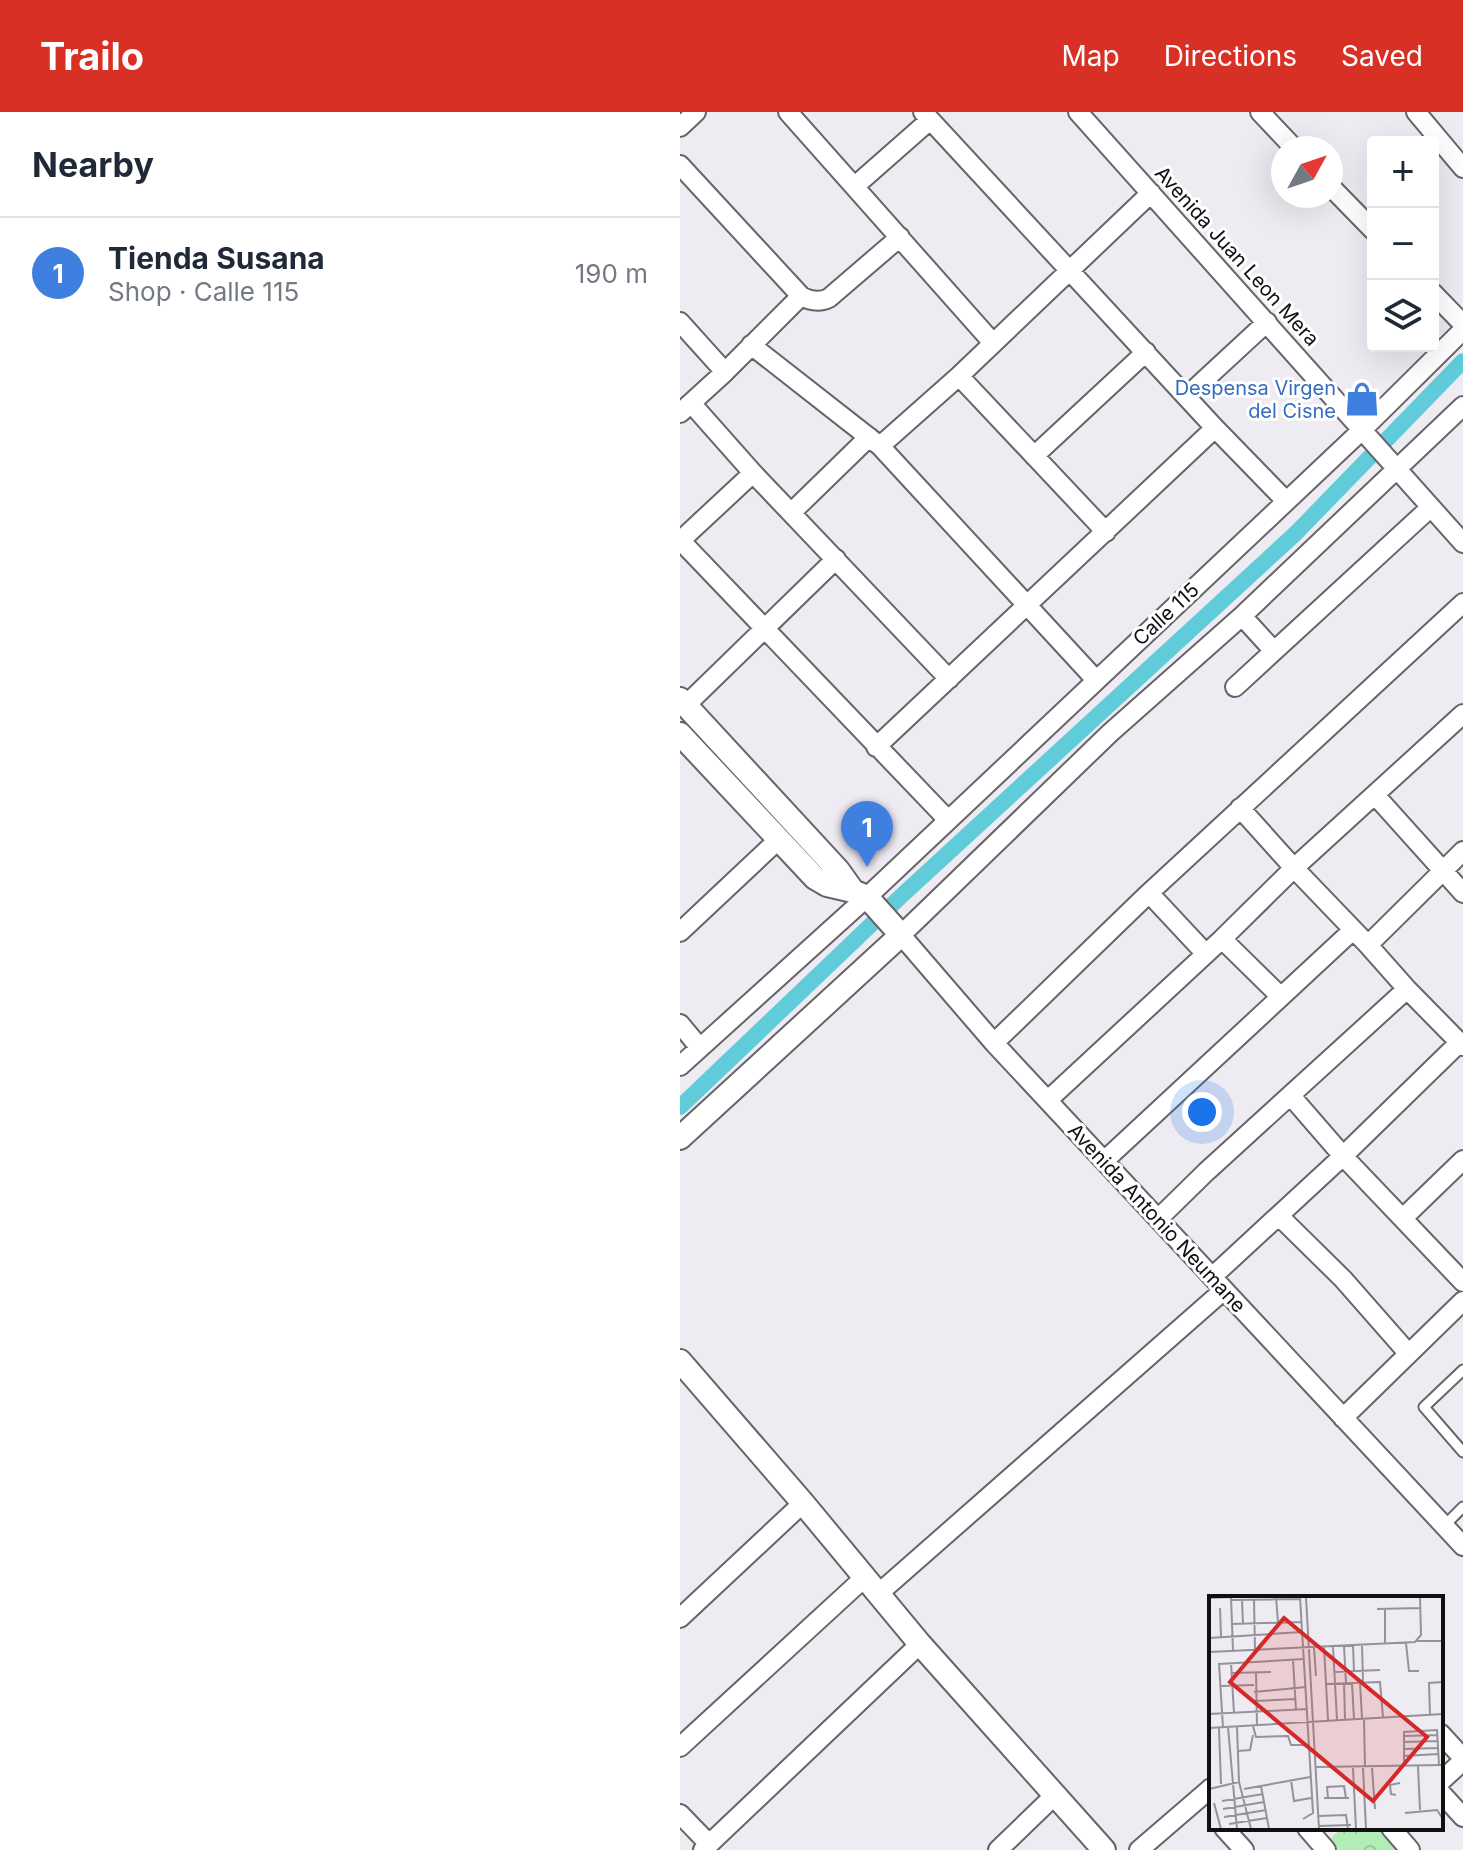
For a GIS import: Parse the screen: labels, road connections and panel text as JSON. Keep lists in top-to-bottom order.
{
  "streets": {
    "street": ["Avenida Juan Leon Mera", "Calle 115", "Avenida Antonio Neumane"]
  },
  "crossings": [
    ["Avenida Juan Leon Mera", "Calle 115"],
    ["Calle 115", "Avenida Antonio Neumane"]
  ],
  "places": {
    "shop": ["Despensa Virgen del Cisne"]
  },
  "north": "top right",
  "page": {
    "header": "Trailo",
    "nav": ["Map", "Directions", "Saved"],
    "heading": "Nearby",
    "map_buttons": ["+", "−"],
    "list": [
      {
        "mark": "1",
        "name": "Tienda Susana",
        "note": "Shop · Calle 115",
        "value": "190 m"
      }
    ],
    "pins": "1"
  }
}
